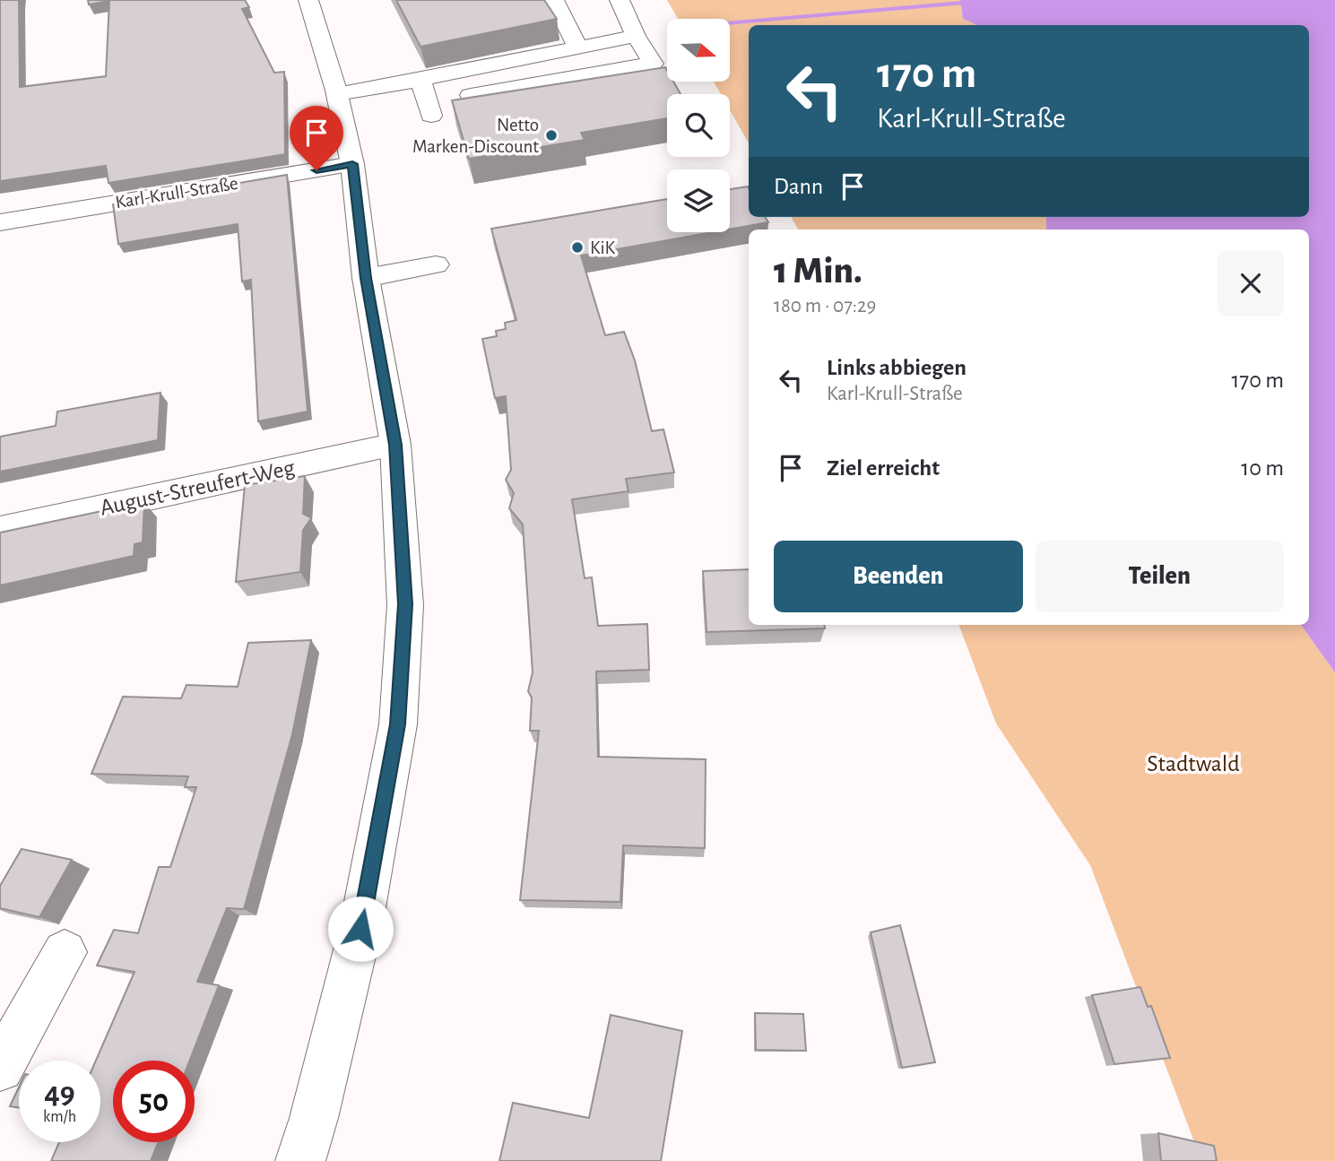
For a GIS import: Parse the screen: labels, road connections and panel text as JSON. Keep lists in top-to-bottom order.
{
  "streets": {
    "main road": ["Karl-Krull-Straße", "August-Streufert-Weg"]
  },
  "parks": ["Stadtwald"],
  "places": ["Netto Marken-Discount", "KiK"],
  "north": "right",
  "page": {
    "turn": ["170 m", "Karl-Krull-Straße"],
    "then": "Dann",
    "heading": ["1 Min.", "180 m · 07:29"],
    "list": [
      {
        "name": "Links abbiegen",
        "note": "Karl-Krull-Straße",
        "value": "170 m"
      },
      {
        "name": "Ziel erreicht",
        "value": "10 m"
      }
    ],
    "buttons": ["Beenden", "Teilen"],
    "speed": "49 km/h",
    "limit": "50"
  }
}
